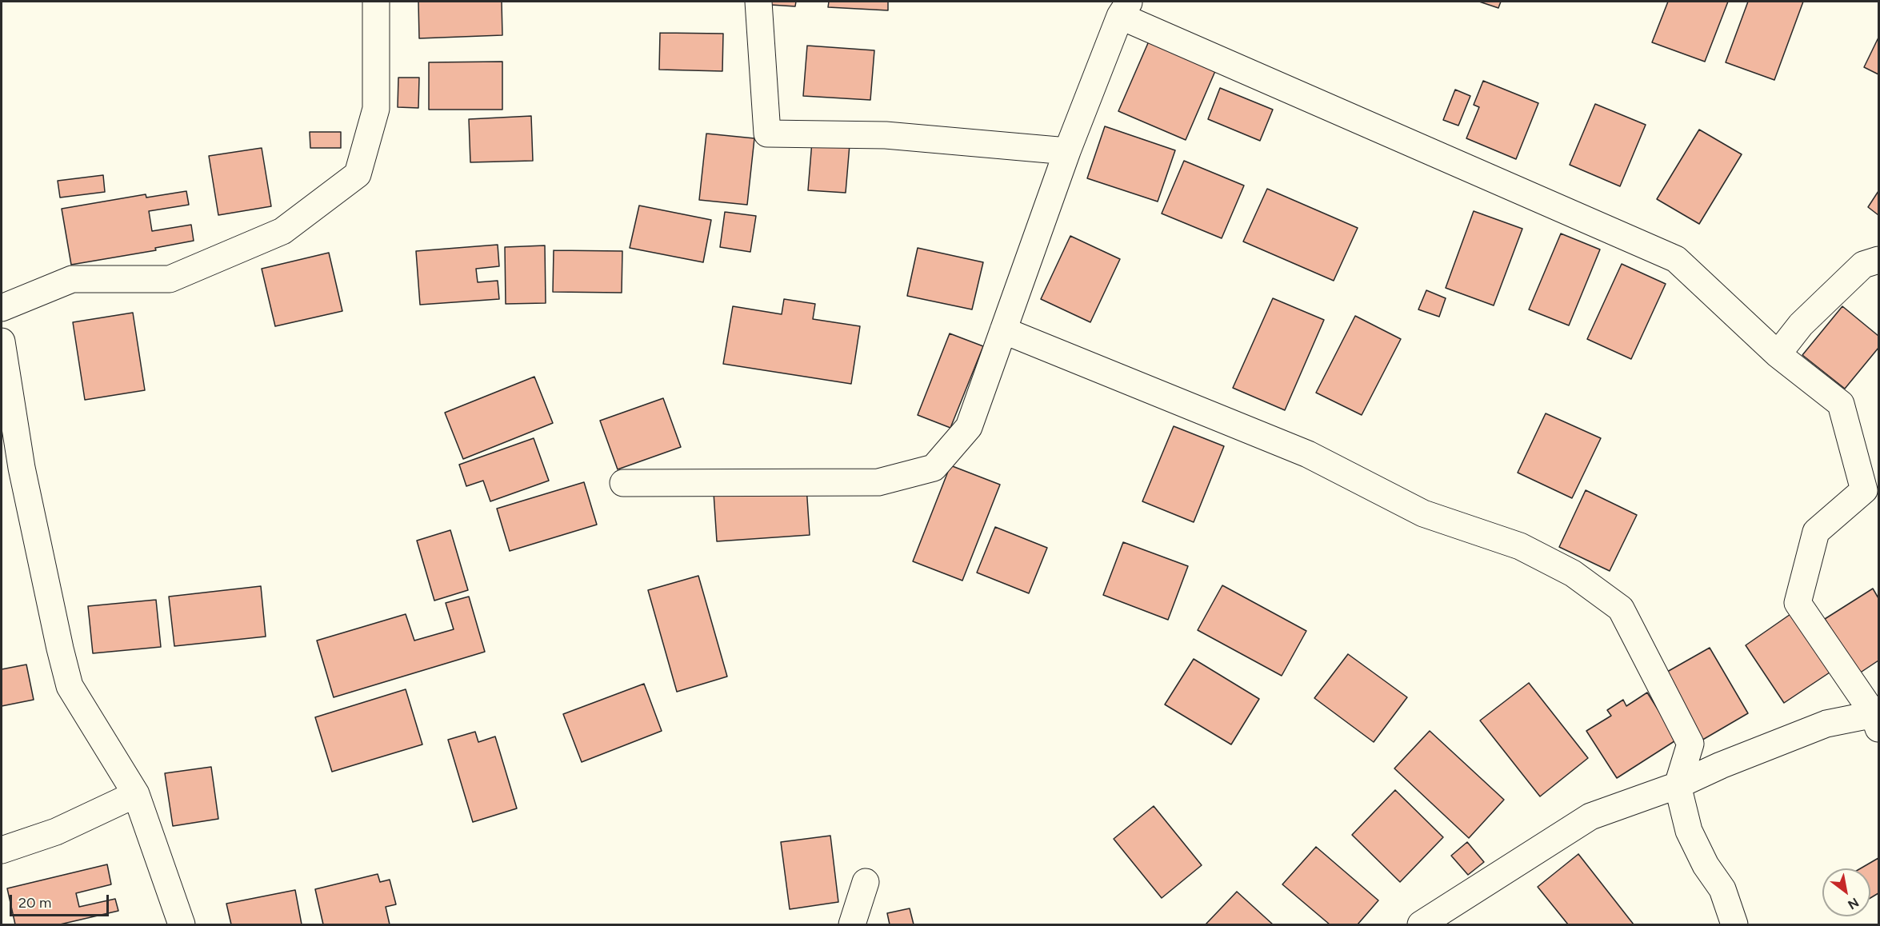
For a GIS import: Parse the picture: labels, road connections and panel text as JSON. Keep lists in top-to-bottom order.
{
  "scale_bar": "20 m",
  "north": "bottom right"
}
